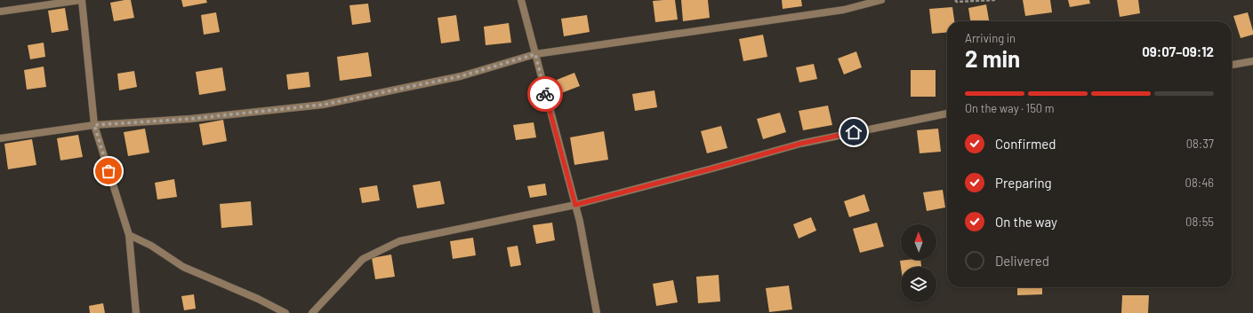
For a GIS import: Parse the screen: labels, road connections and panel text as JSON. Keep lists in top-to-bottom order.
{
  "north": "top",
  "page": {
    "heading": ["2 min", "Arriving in", "09:07–09:12"],
    "bar": "On the way · 150 m",
    "list": [
      ["Confirmed", "08:37"],
      ["Preparing", "08:46"],
      ["On the way", "08:55"],
      "Delivered"
    ]
  }
}
